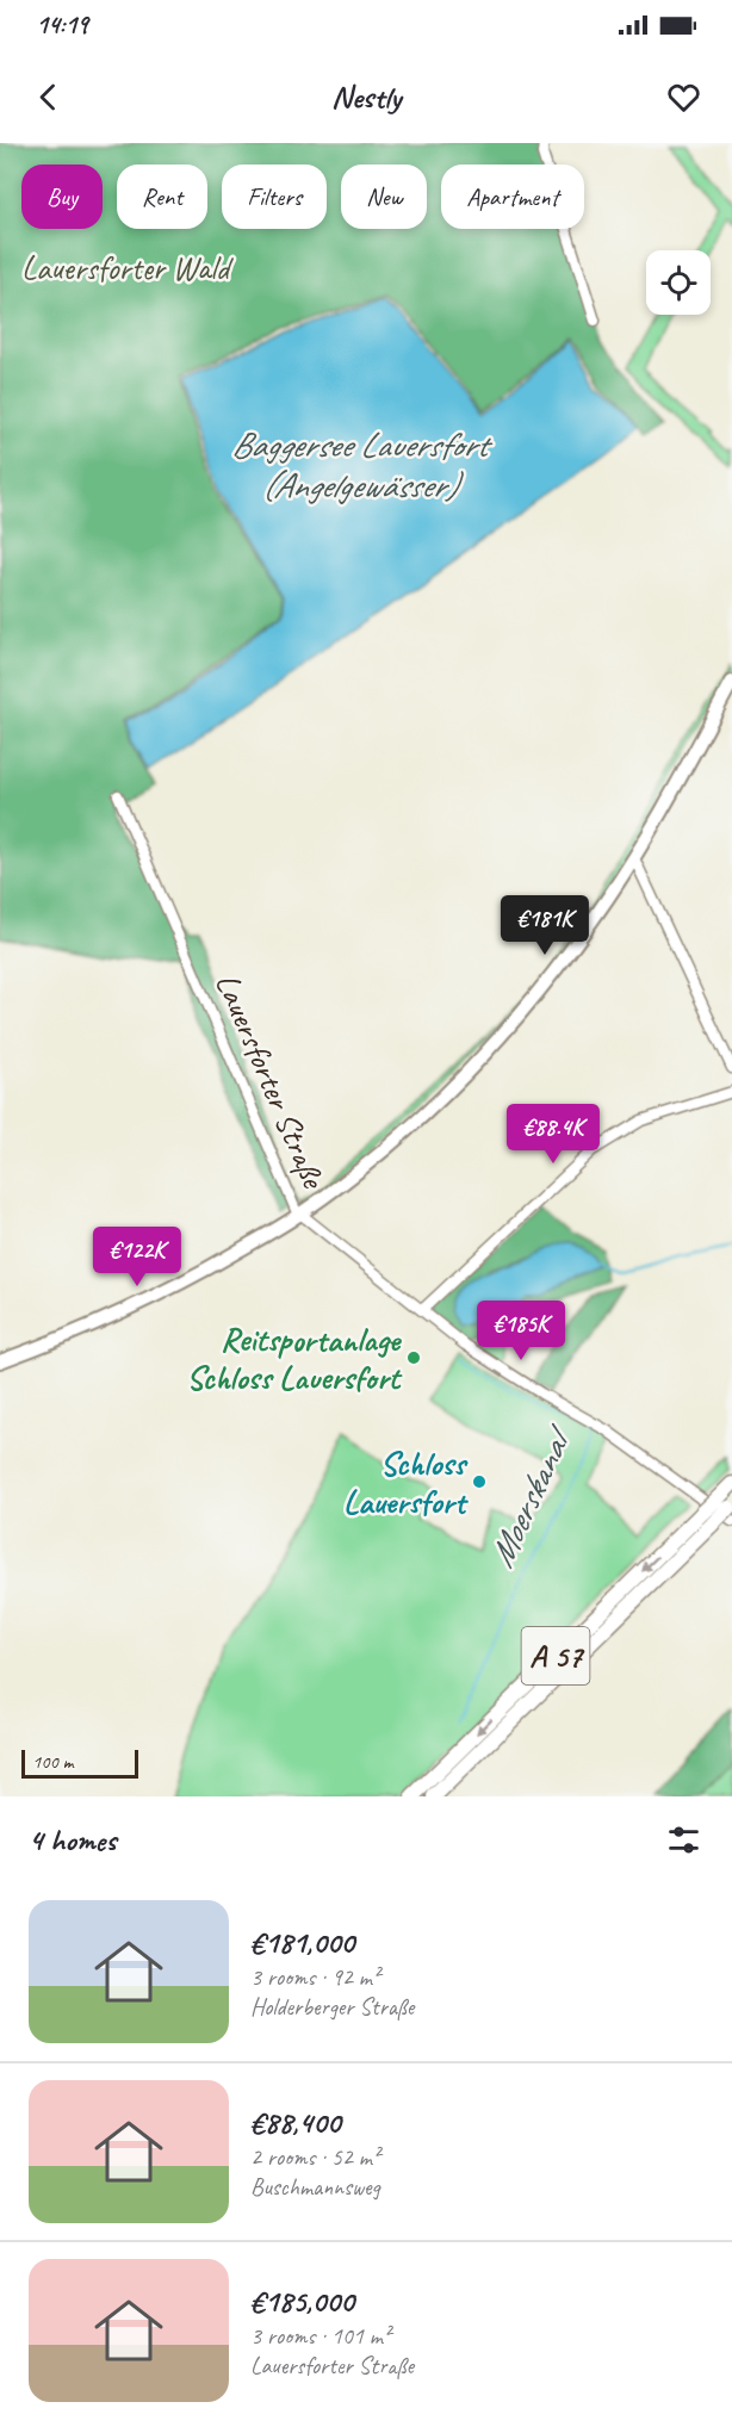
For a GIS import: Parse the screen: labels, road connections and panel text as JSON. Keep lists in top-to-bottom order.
{
  "streets": {
    "highway": ["A 57"],
    "street": ["Lauersforter Straße"]
  },
  "crossings": [
    ["Lauersforter Straße", "A 57"]
  ],
  "water": ["Baggersee Lauersfort (Angelgewässer)", "Moerskanal"],
  "parks": ["Lauersforter Wald"],
  "places": ["Reitsportanlage Schloss Lauersfort", "Schloss Lauersfort"],
  "scale_bar": "100 m",
  "page": {
    "status": "14:19",
    "header": "Nestly",
    "chip": [
      "Buy",
      "Rent",
      "Filters",
      "New",
      "Apartment"
    ],
    "price": [
      "€181K",
      "€88.4K",
      "€122K",
      "€185K"
    ],
    "scale": "100 m",
    "heading": "4 homes",
    "list": [
      {
        "name": "€181,000",
        "note": "3 rooms · 92 m² · Holderberger Straße"
      },
      {
        "name": "€88,400",
        "note": "2 rooms · 52 m² · Buschmannsweg"
      },
      {
        "name": "€185,000",
        "note": "3 rooms · 101 m² · Lauersforter Straße"
      }
    ]
  }
}
